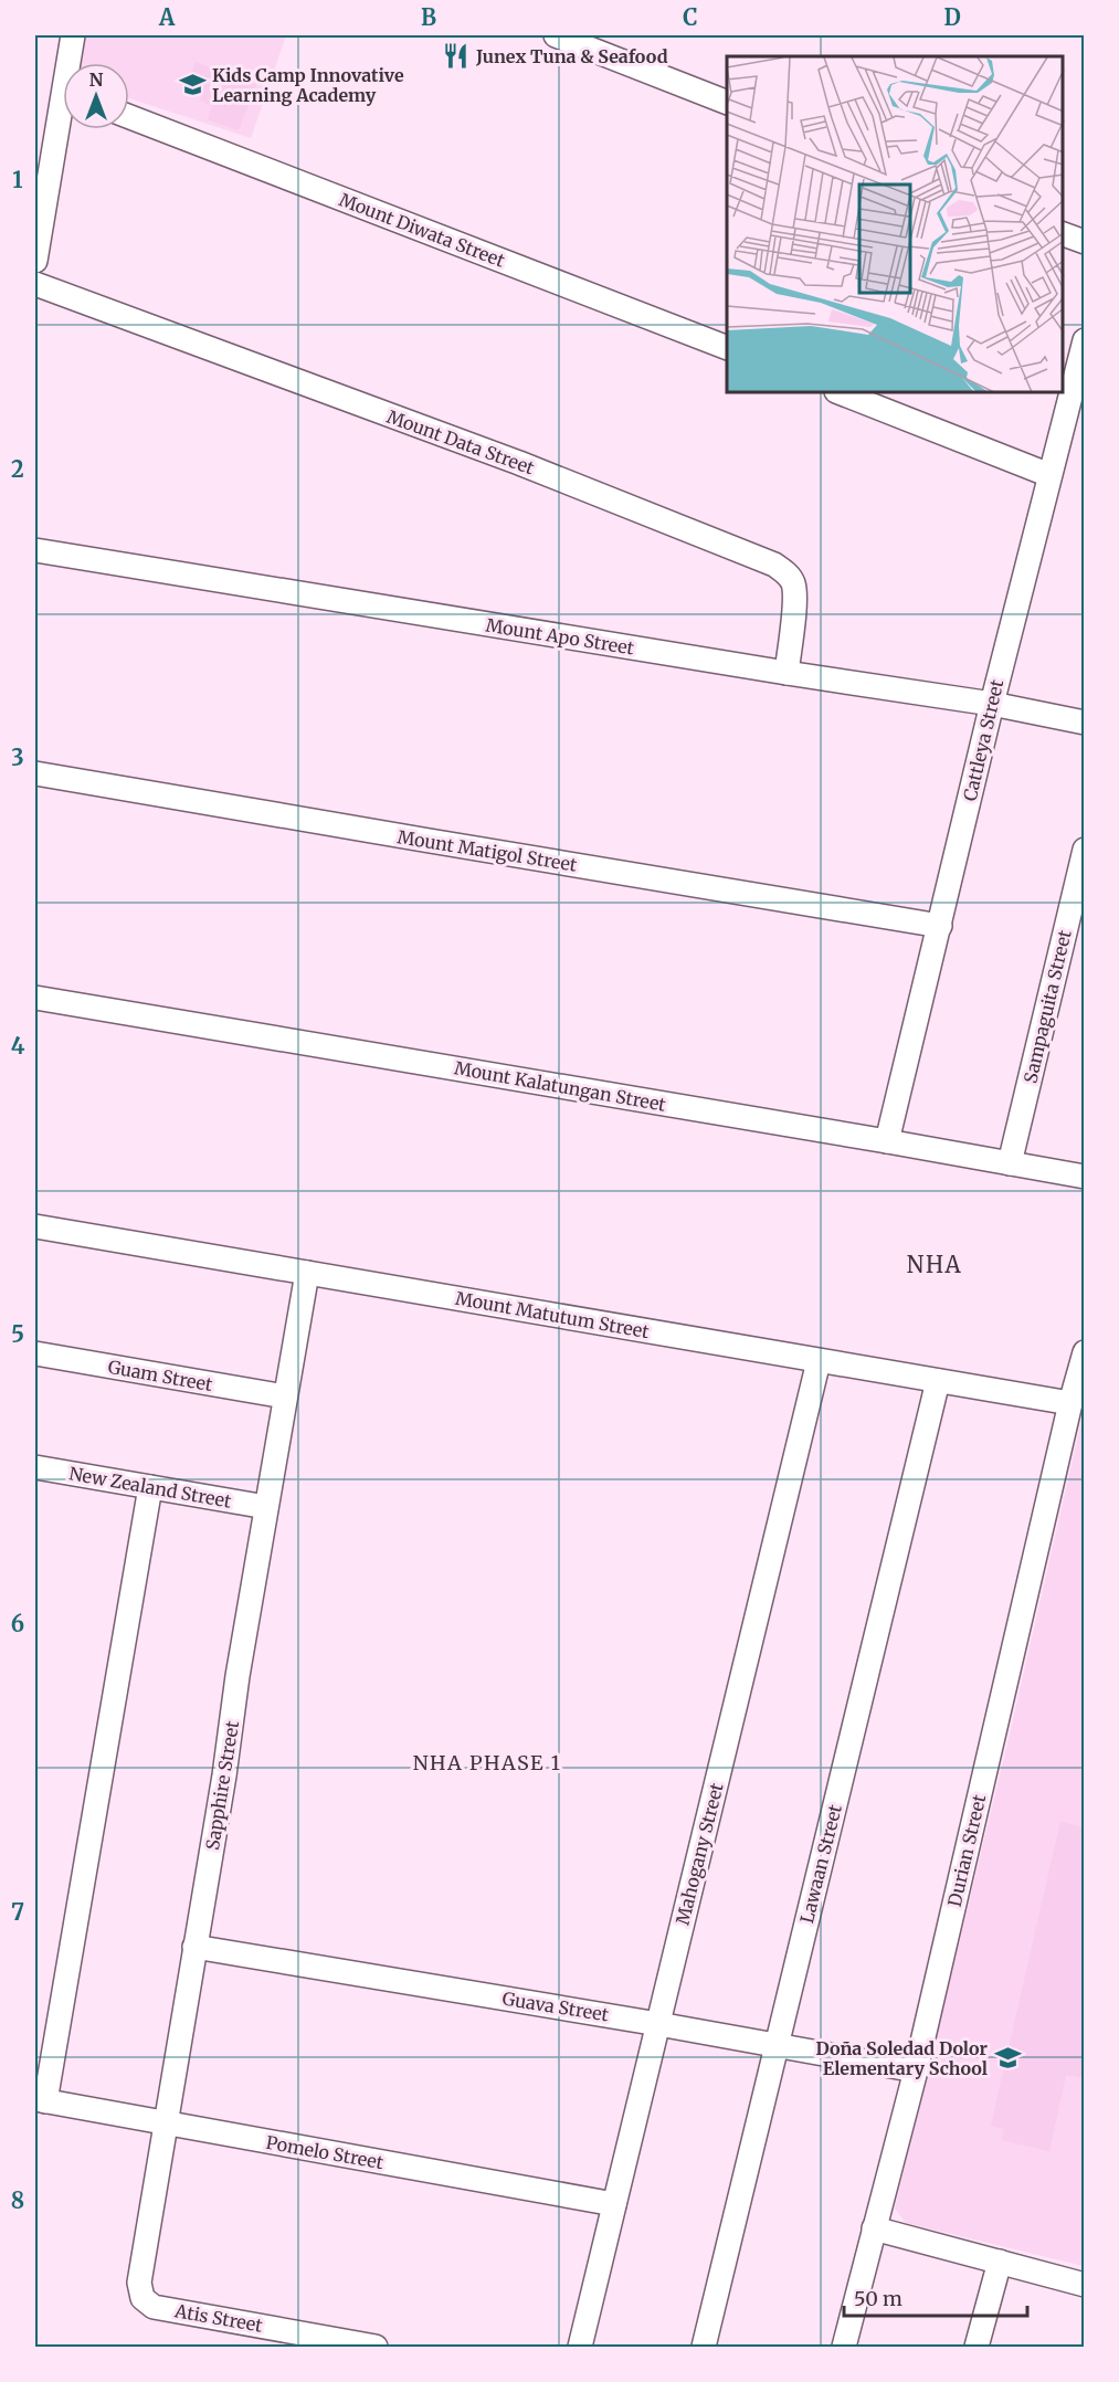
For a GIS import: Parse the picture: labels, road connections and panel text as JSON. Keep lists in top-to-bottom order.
{
  "streets": {
    "street": [
      "Mount Diwata Street",
      "Mount Data Street",
      "Mount Apo Street",
      "Cattleya Street",
      "Mount Matigol Street",
      "Sampaguita Street",
      "Mount Kalatungan Street",
      "Mount Matutum Street",
      "Guam Street",
      "New Zealand Street",
      "Sapphire Street",
      "Durian Street",
      "Mahogany Street",
      "Lawaan Street",
      "Guava Street",
      "Pomelo Street",
      "Atis Street"
    ]
  },
  "crossings": [
    ["Mount Data Street", "Mount Apo Street"],
    ["Mount Apo Street", "Cattleya Street"],
    ["Cattleya Street", "Mount Matigol Street"],
    ["Cattleya Street", "Mount Kalatungan Street"],
    ["Sampaguita Street", "Mount Kalatungan Street"],
    ["Mount Matutum Street", "Sapphire Street"],
    ["Mount Matutum Street", "Durian Street"],
    ["Mount Matutum Street", "Mahogany Street"],
    ["Mount Matutum Street", "Lawaan Street"],
    ["Guam Street", "Sapphire Street"],
    ["New Zealand Street", "Sapphire Street"],
    ["Sapphire Street", "Guava Street"],
    ["Sapphire Street", "Pomelo Street"],
    ["Sapphire Street", "Atis Street"],
    ["Durian Street", "Guava Street"],
    ["Mahogany Street", "Guava Street"],
    ["Mahogany Street", "Pomelo Street"],
    ["Lawaan Street", "Guava Street"]
  ],
  "districts": ["NHA", "NHA PHASE 1"],
  "places": {
    "restaurant": ["Junex Tuna & Seafood"],
    "school or university": ["Kids Camp Innovative Learning Academy", "Doña Soledad Dolor Elementary School"]
  },
  "scale_bar": "50 m",
  "north": "top",
  "grid": {
    "columns": [
      "A",
      "B",
      "C",
      "D"
    ],
    "rows": [
      "1",
      "2",
      "3",
      "4",
      "5",
      "6",
      "7",
      "8"
    ]
  }
}
